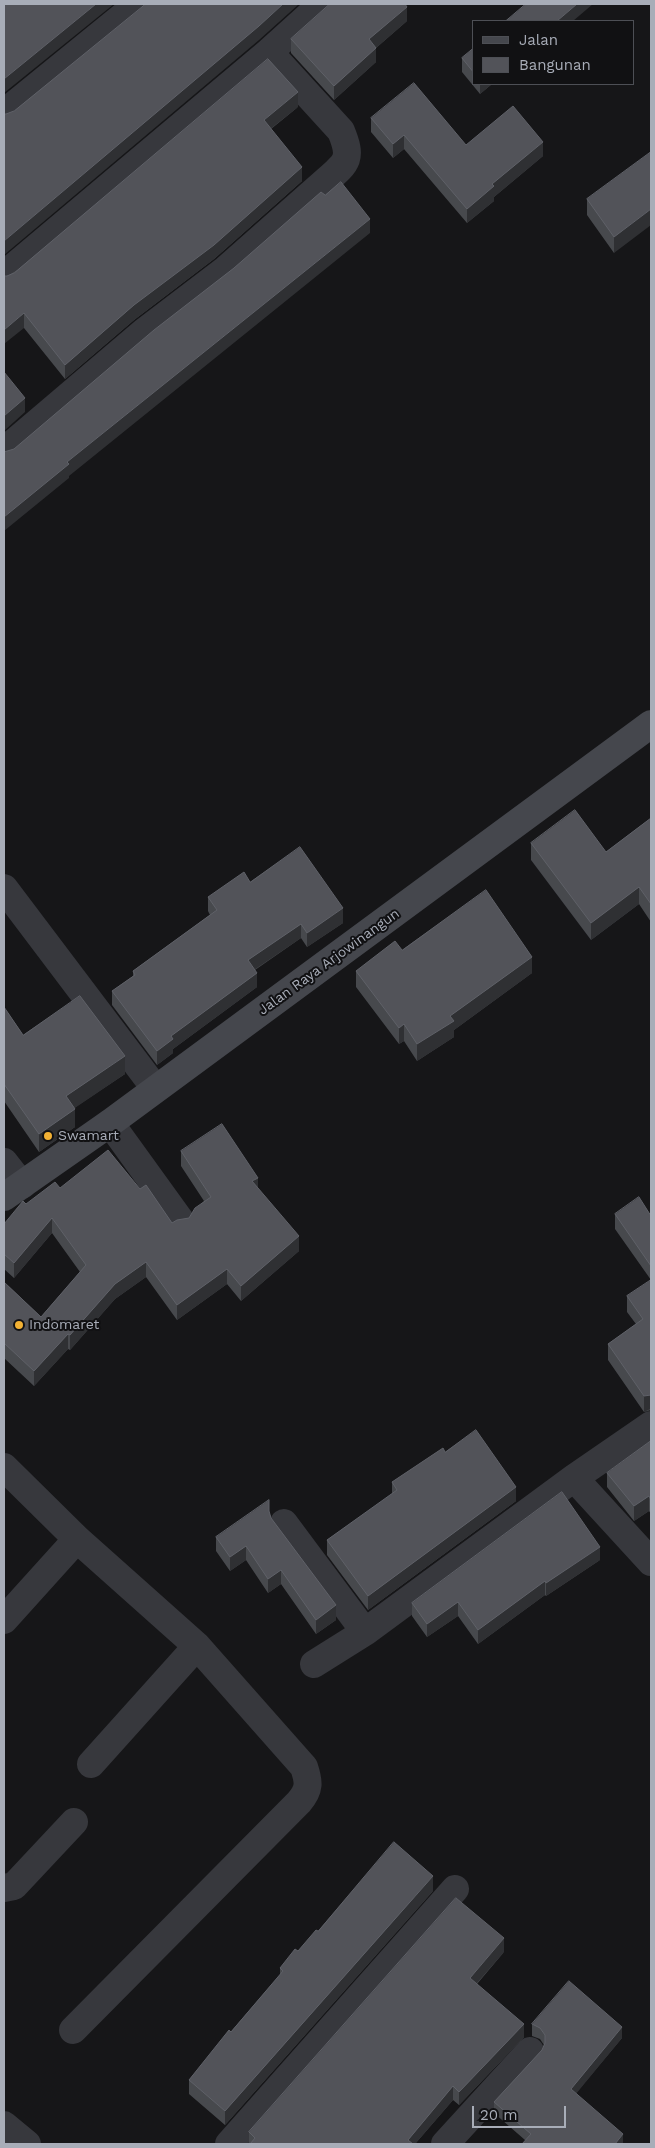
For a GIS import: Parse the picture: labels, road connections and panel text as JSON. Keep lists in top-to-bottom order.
{
  "streets": {
    "main road": ["Jalan Raya Arjowinangun"]
  },
  "places": ["Swamart", "Indomaret"],
  "legend": ["Jalan", "Bangunan"],
  "scale_bar": "20 m"
}
